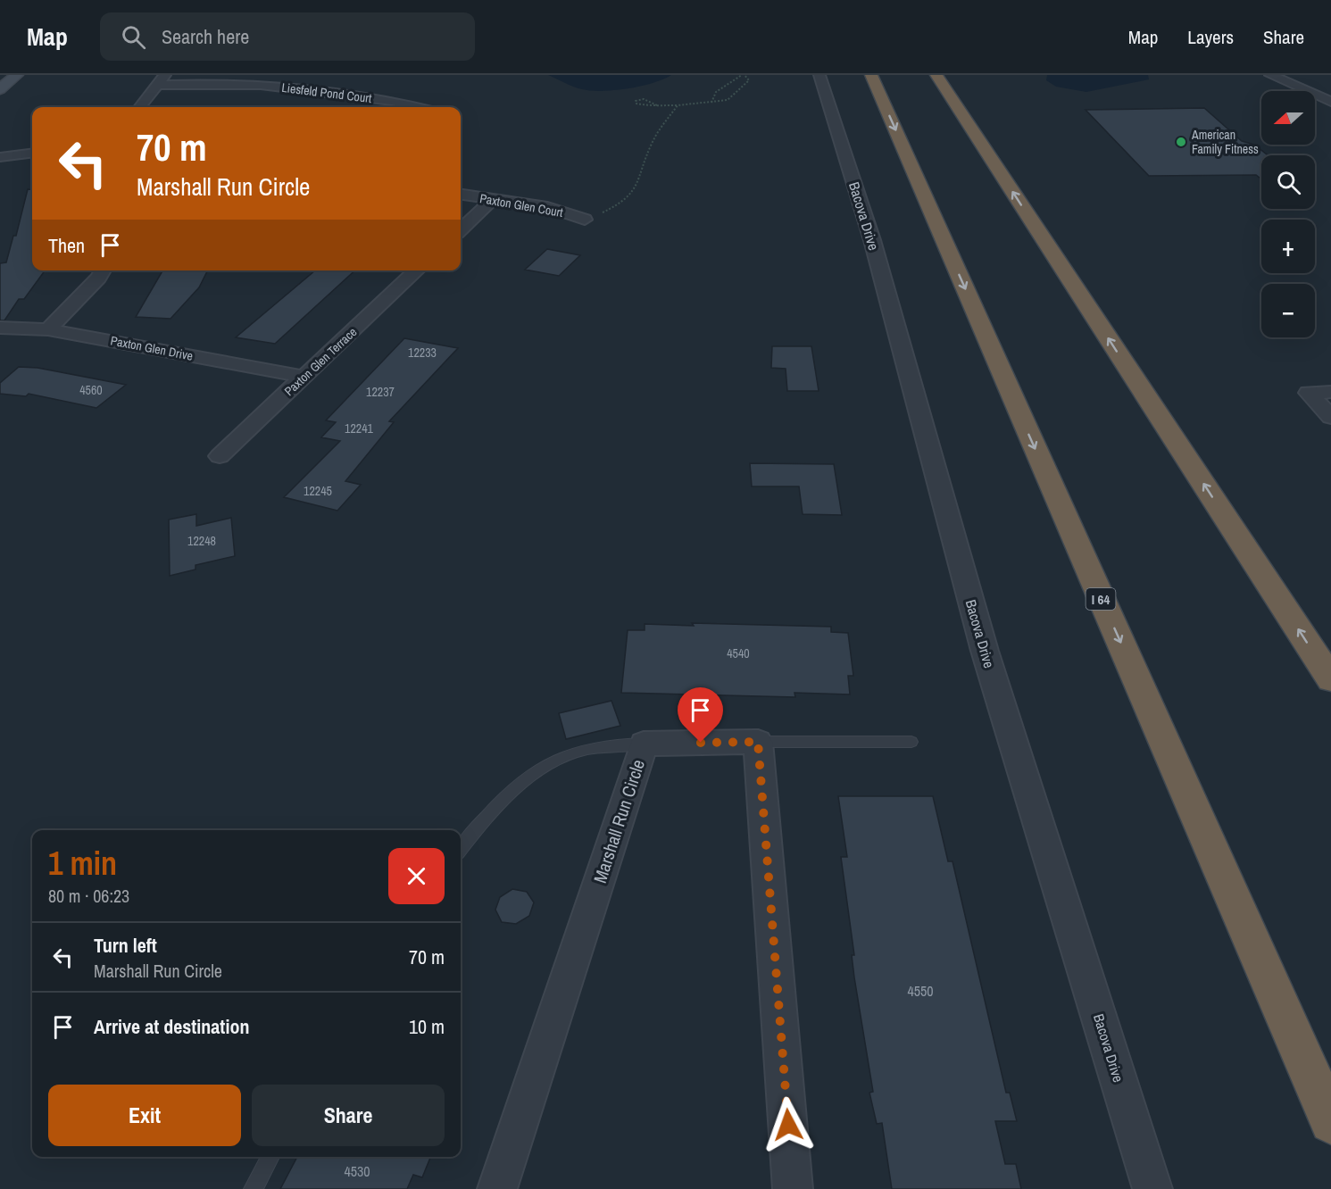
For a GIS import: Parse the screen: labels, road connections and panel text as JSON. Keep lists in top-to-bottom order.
{
  "streets": {
    "highway": ["I 64"],
    "street": [
      "Liesfeld Pond Court",
      "Paxton Glen Court",
      "Bacova Drive",
      "Paxton Glen Drive",
      "Paxton Glen Terrace",
      "Marshall Run Circle"
    ]
  },
  "crossings": [
    ["Paxton Glen Drive", "Paxton Glen Terrace"]
  ],
  "places": ["American Family Fitness"],
  "house_numbers": [
    "12233",
    "4560",
    "12237",
    "12241",
    "12245",
    "12248",
    "4540",
    "4550",
    "4530"
  ],
  "north": "left",
  "page": {
    "header": "Map",
    "search": "Search here",
    "nav": ["Map", "Layers", "Share"],
    "map_buttons": ["+", "−"],
    "turn": ["70 m", "Marshall Run Circle"],
    "then": "Then",
    "heading": ["1 min", "80 m · 06:23"],
    "list": [
      {
        "name": "Turn left",
        "note": "Marshall Run Circle",
        "value": "70 m"
      },
      {
        "name": "Arrive at destination",
        "value": "10 m"
      }
    ],
    "buttons": ["Exit", "Share"]
  }
}
